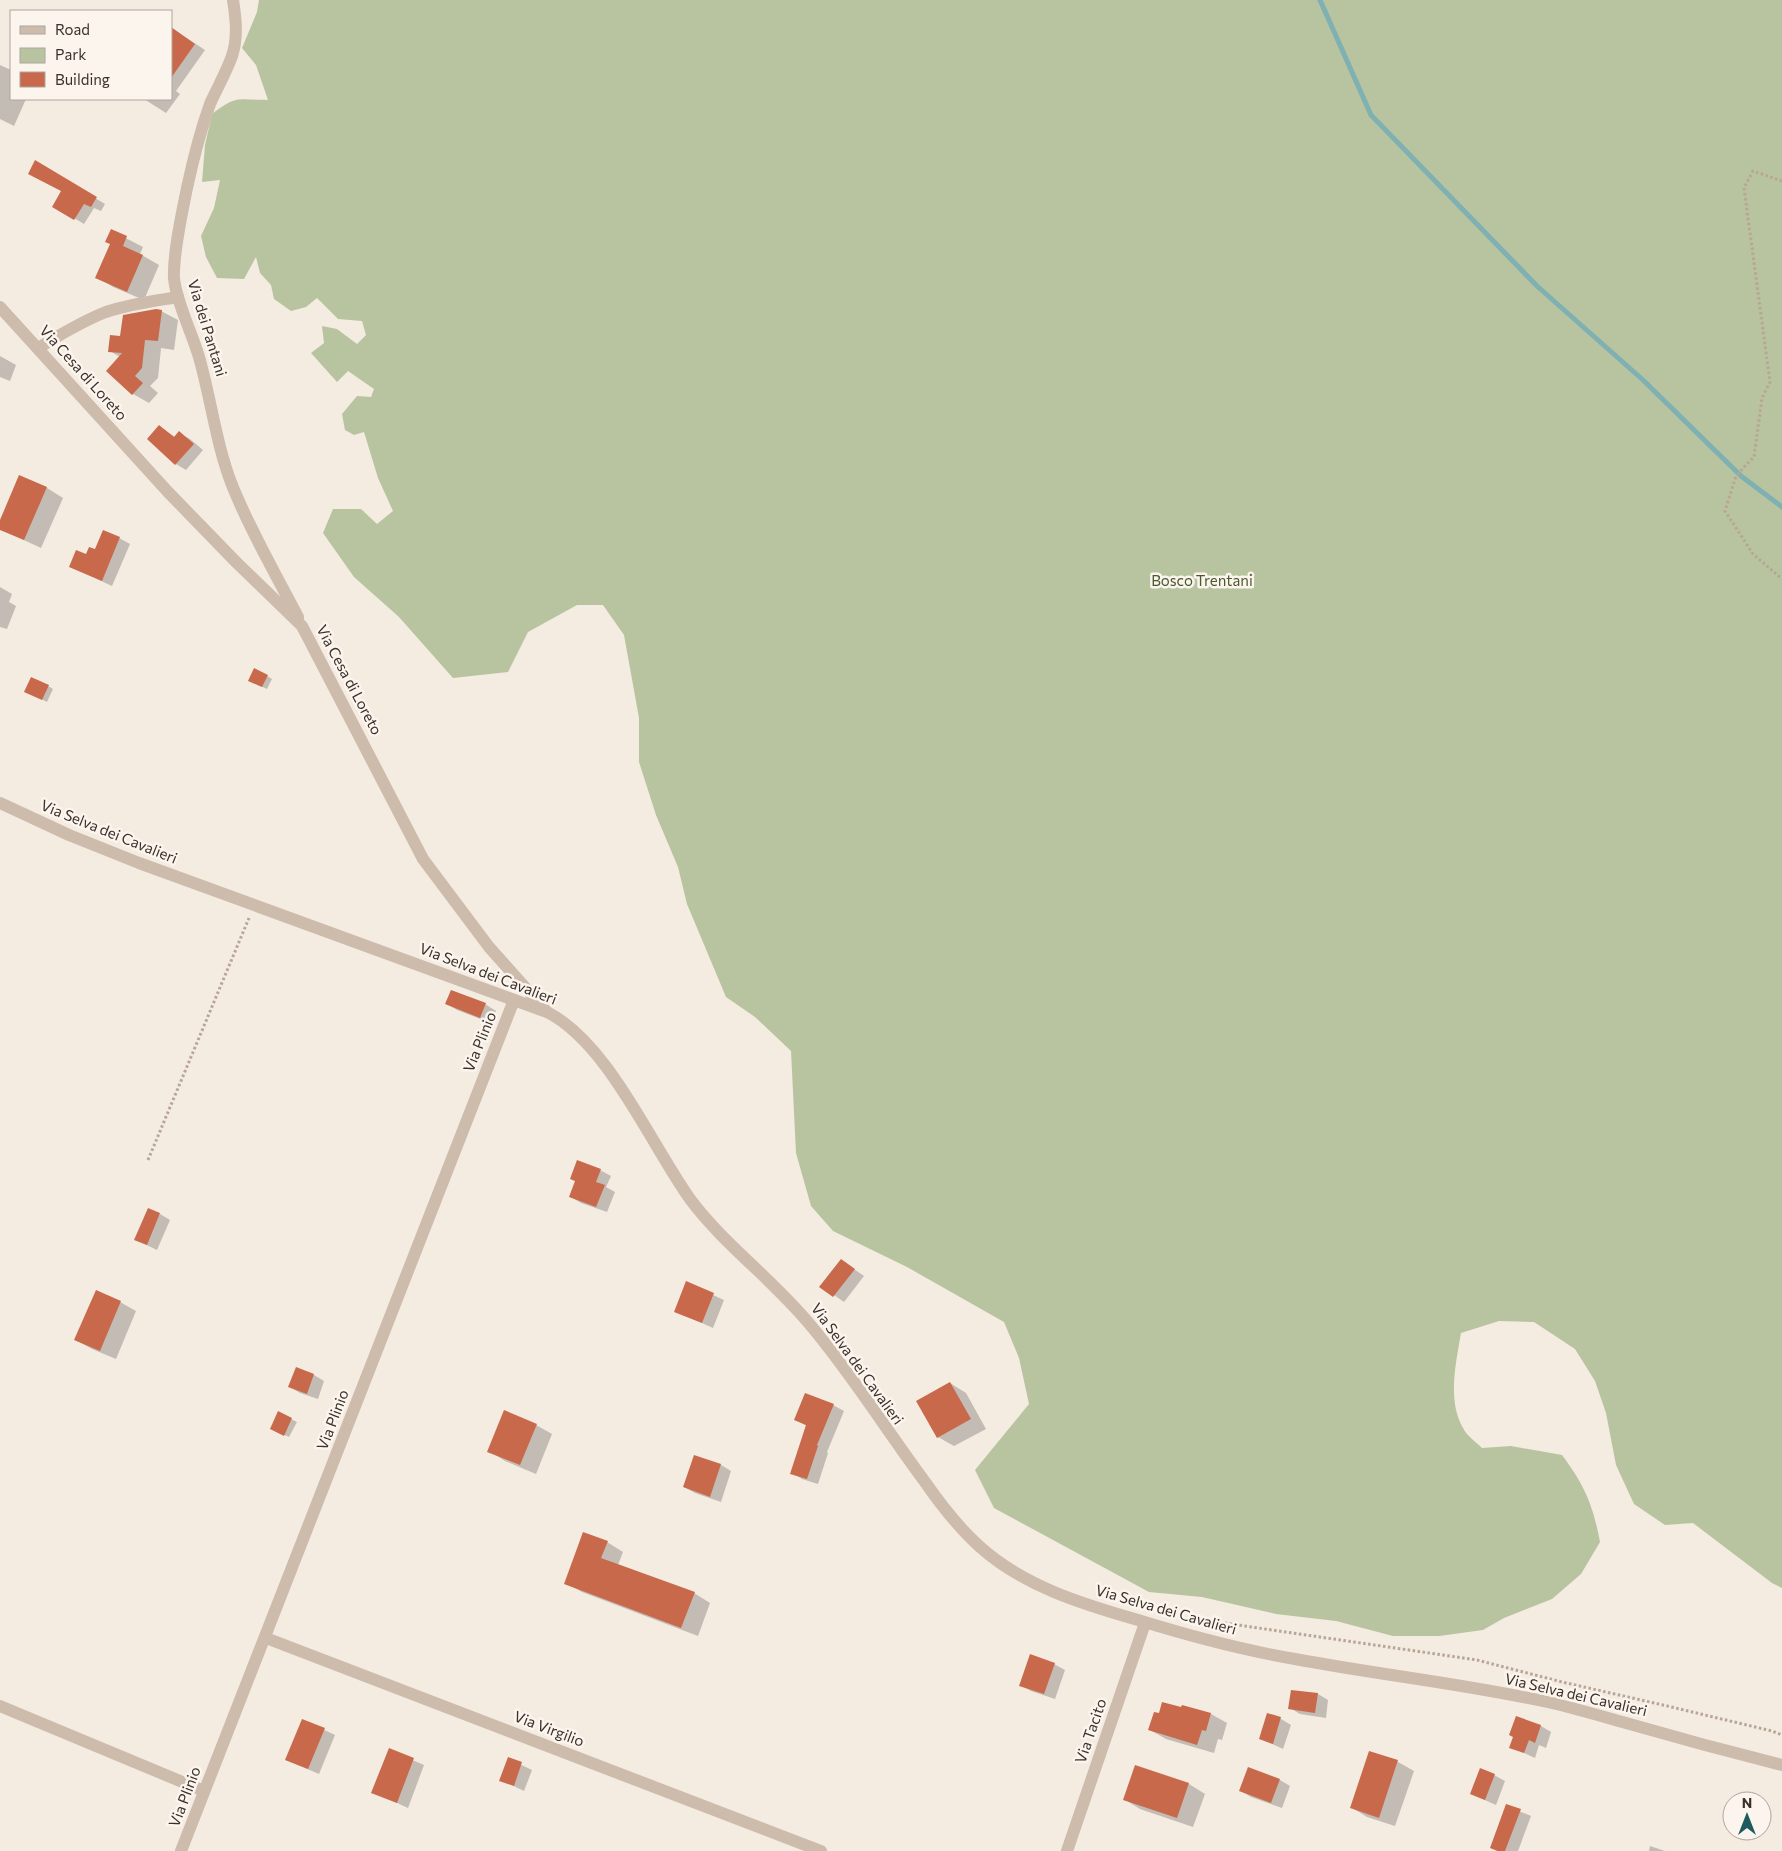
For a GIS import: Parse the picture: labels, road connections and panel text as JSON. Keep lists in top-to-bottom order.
{
  "streets": {
    "street": [
      "Via dei Pantani",
      "Via Cesa di Loreto",
      "Via Selva dei Cavalieri",
      "Via Plinio",
      "Via Virgilio",
      "Via Tacito"
    ]
  },
  "crossings": [
    ["Via dei Pantani", "Via Cesa di Loreto"],
    ["Via Cesa di Loreto", "Via Selva dei Cavalieri"],
    ["Via Selva dei Cavalieri", "Via Plinio"],
    ["Via Selva dei Cavalieri", "Via Tacito"],
    ["Via Plinio", "Via Virgilio"]
  ],
  "parks": ["Bosco Trentani"],
  "legend": ["Road", "Park", "Building"],
  "north": "top"
}
